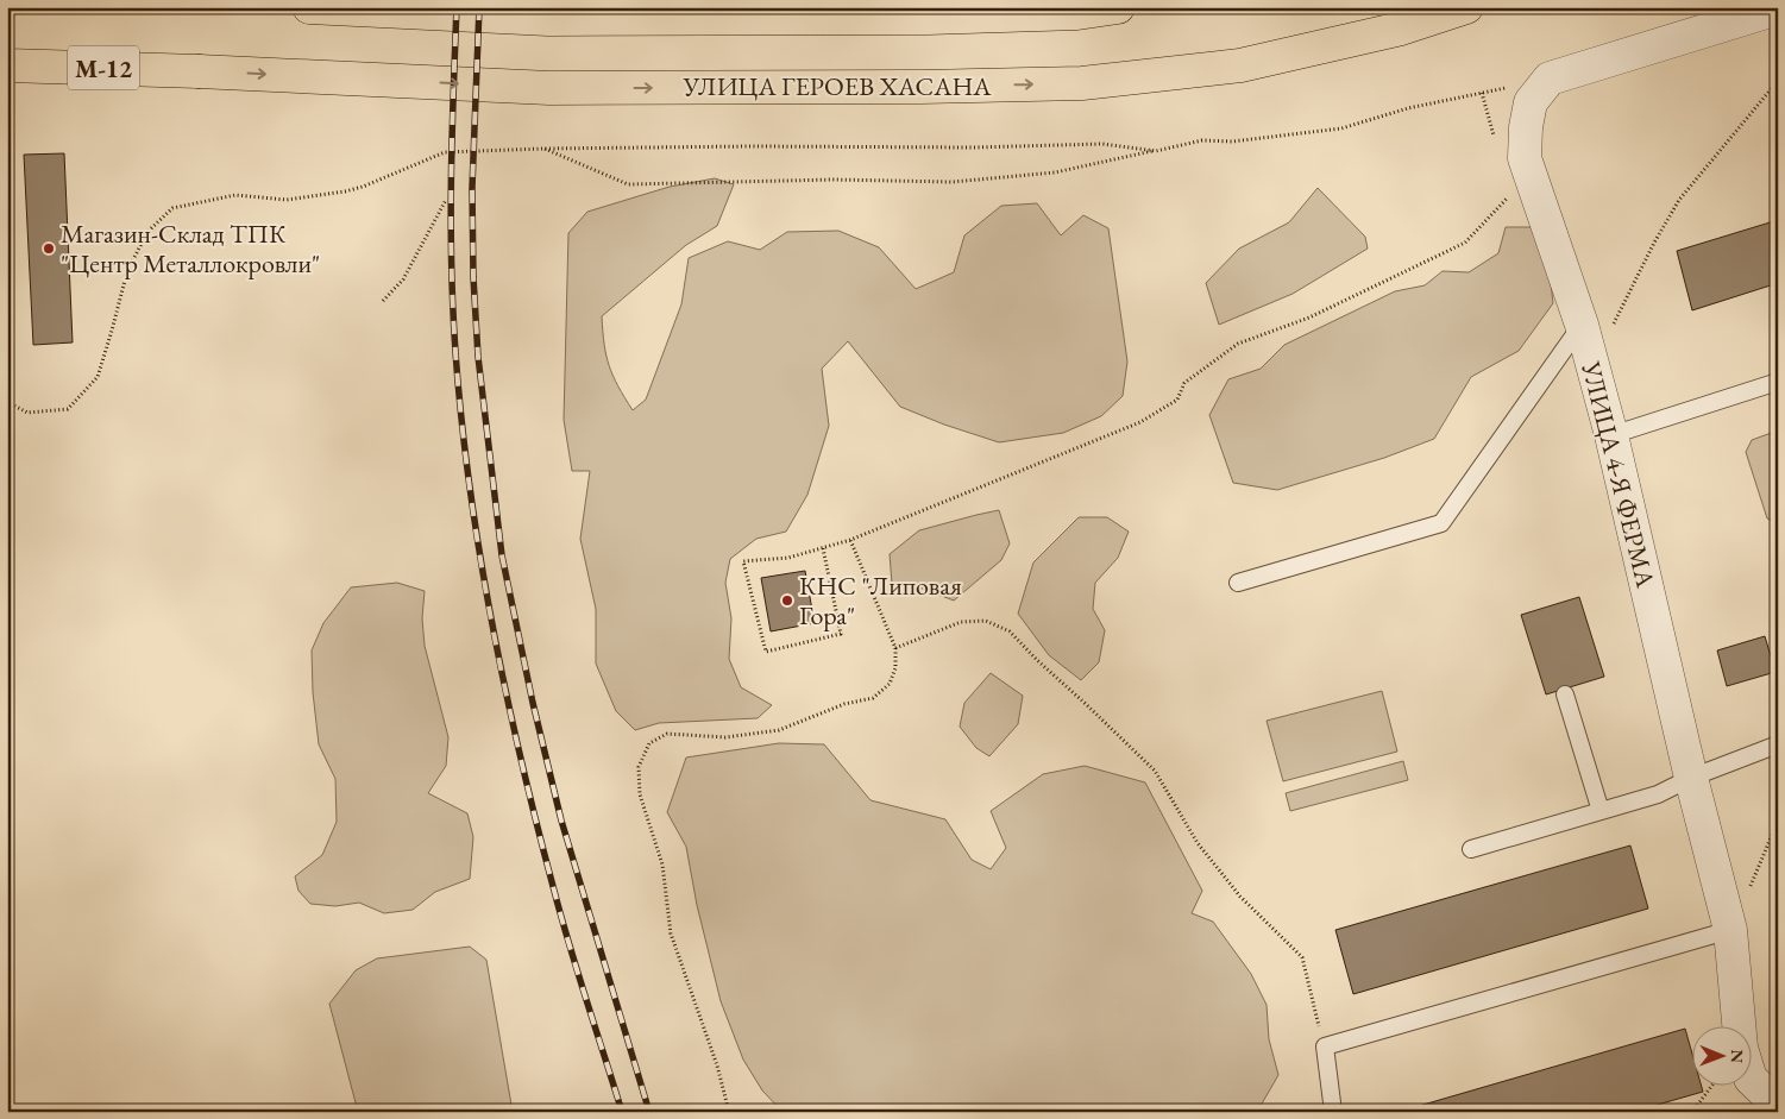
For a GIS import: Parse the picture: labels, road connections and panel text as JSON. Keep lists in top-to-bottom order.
{
  "streets": {
    "main road": ["М-12", "УЛИЦА ГЕРОЕВ ХАСАНА"],
    "street": ["УЛИЦА 4-Я ФЕРМА"]
  },
  "places": ["Магазин-Склад ТПК \"Центр Металлокровли\"", "КНС \"Липовая Гора\""],
  "north": "right"
}
